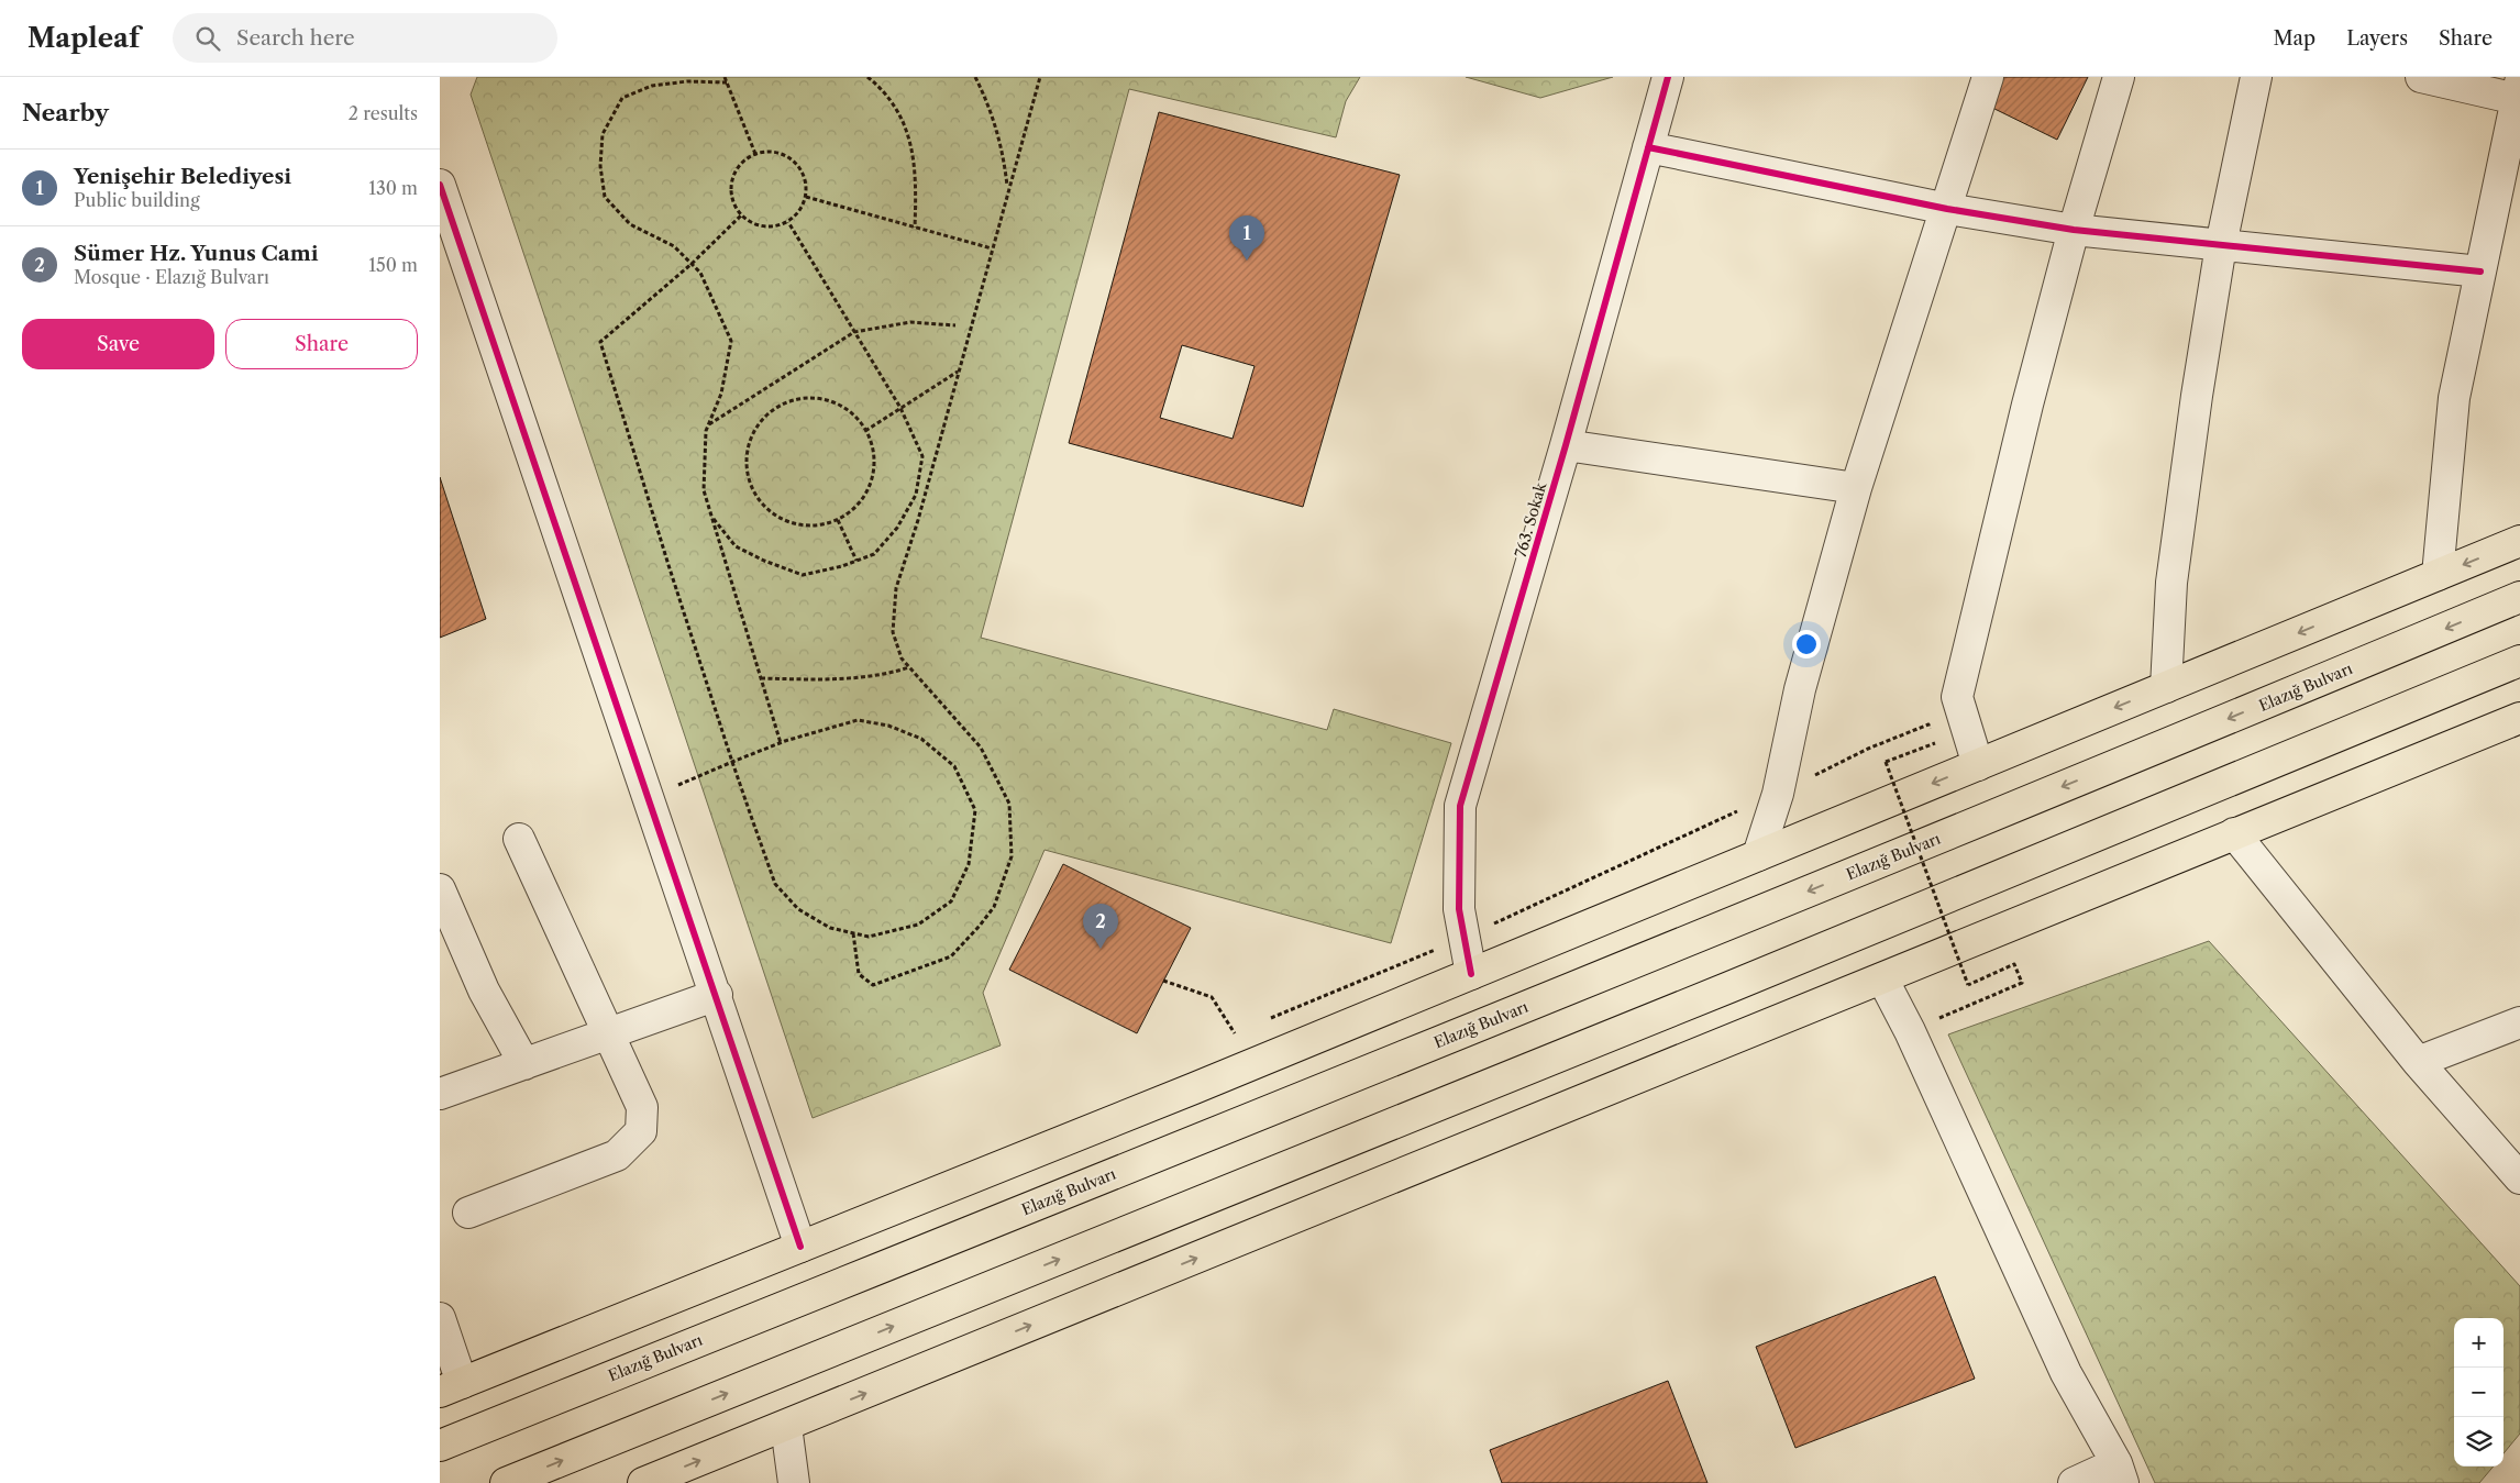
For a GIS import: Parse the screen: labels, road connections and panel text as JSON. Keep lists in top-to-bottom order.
{
  "streets": {
    "highway": ["Elazığ Bulvarı"],
    "street": ["763. Sokak"]
  },
  "page": {
    "header": "Mapleaf",
    "search": "Search here",
    "nav": ["Map", "Layers", "Share"],
    "heading": ["Nearby", "2 results"],
    "list": [
      {
        "mark": "1",
        "name": "Yenişehir Belediyesi",
        "note": "Public building",
        "value": "130 m"
      },
      {
        "mark": "2",
        "name": "Sümer Hz. Yunus Cami",
        "note": "Mosque · Elazığ Bulvarı",
        "value": "150 m"
      }
    ],
    "pins": ["1", "2"],
    "buttons": ["Save", "Share"],
    "map_buttons": ["+", "−"]
  }
}
